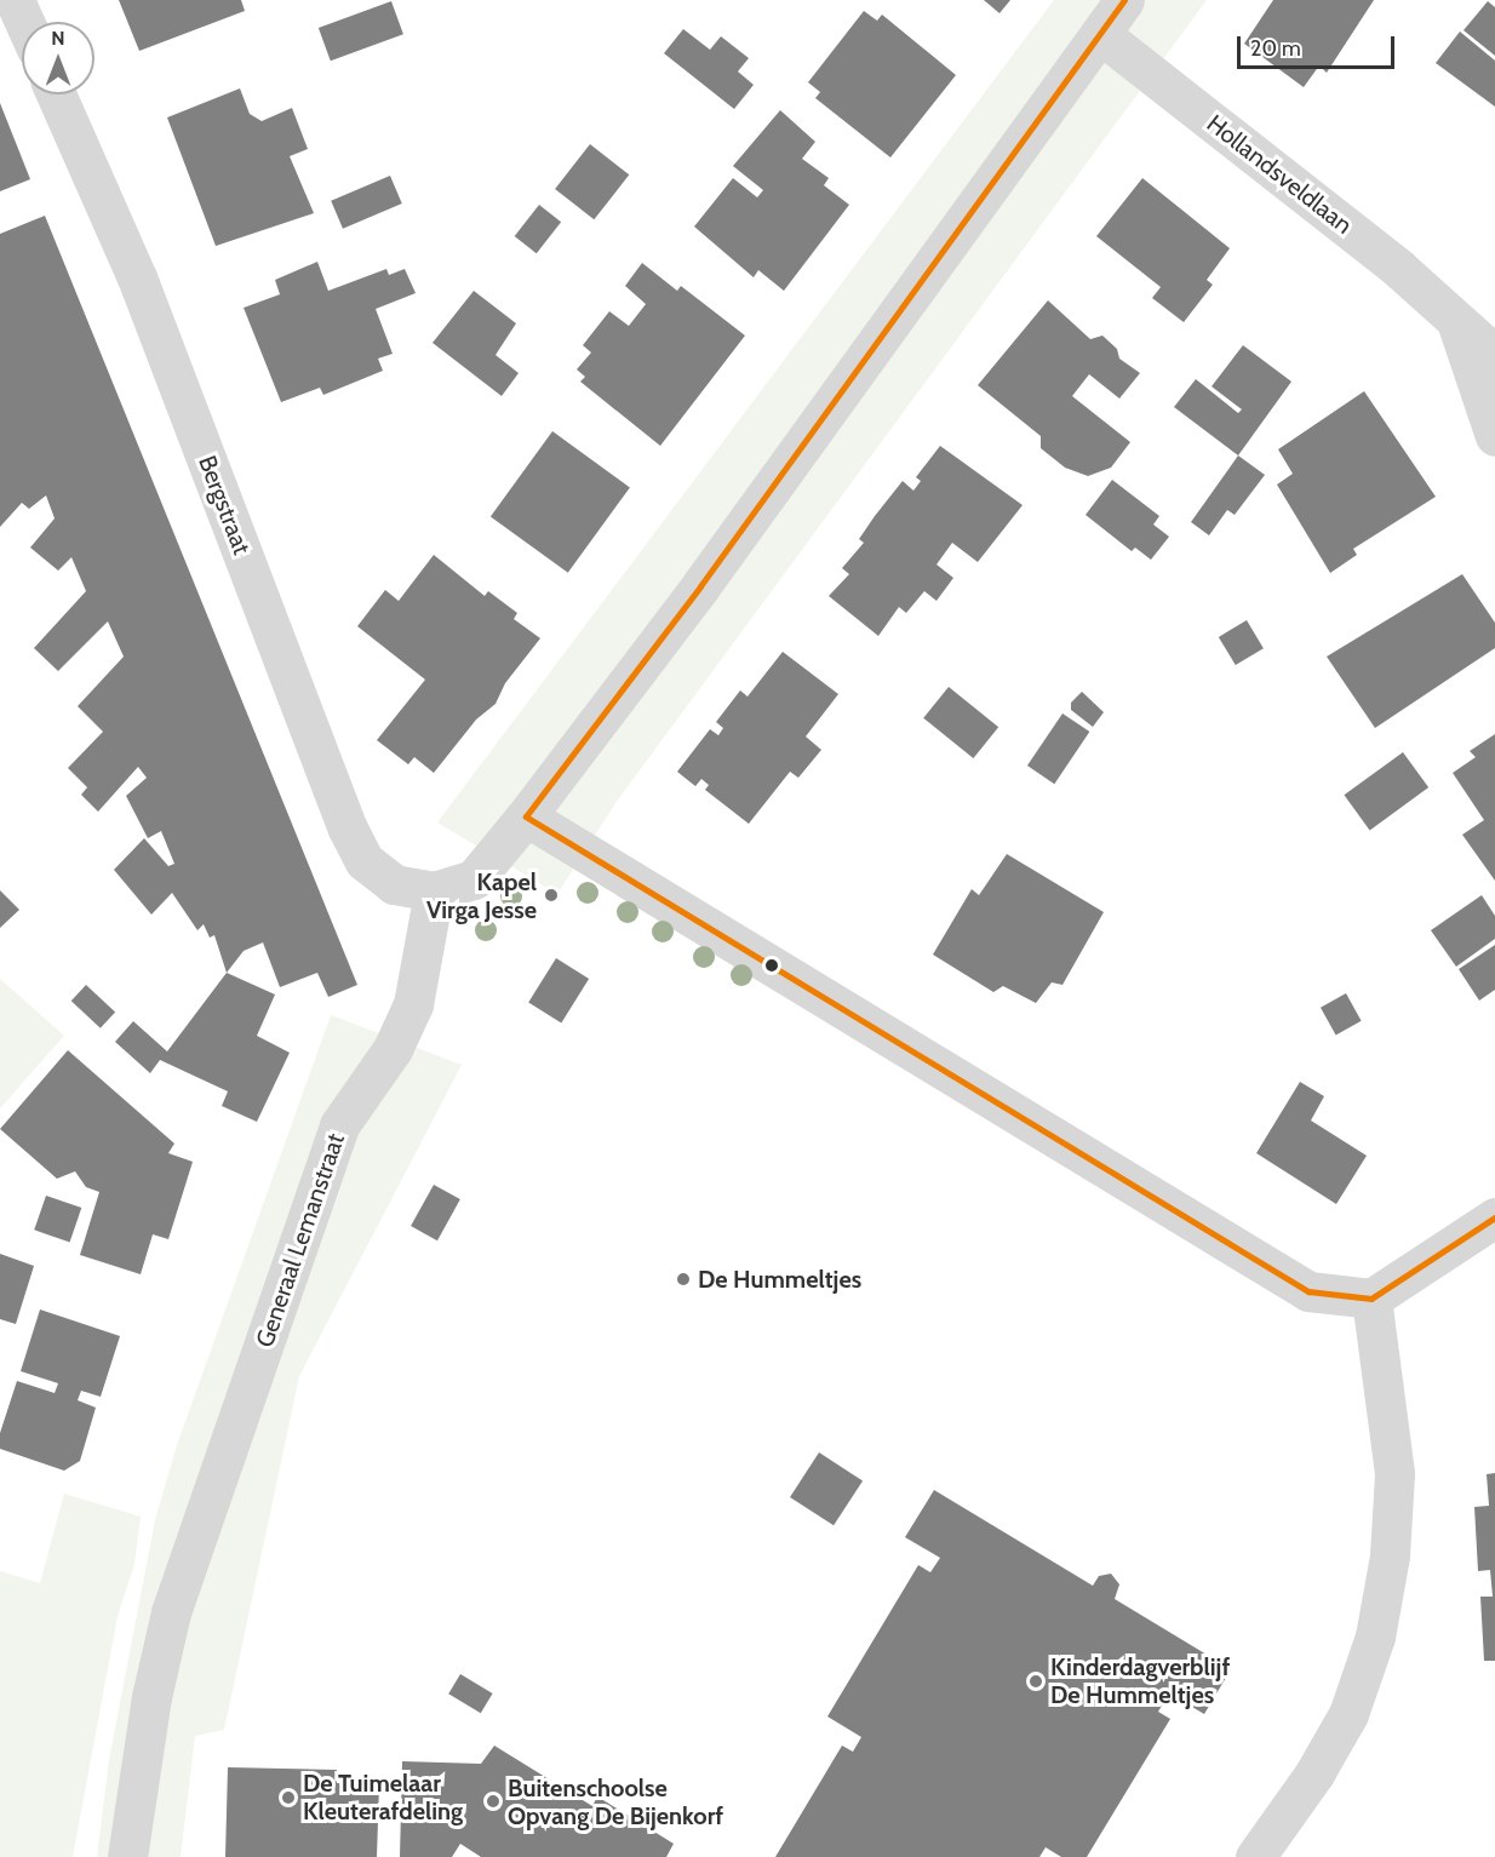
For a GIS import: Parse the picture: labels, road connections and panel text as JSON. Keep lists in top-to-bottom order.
{
  "streets": {
    "street": ["Hollandsveldlaan", "Bergstraat", "Generaal Lemanstraat"]
  },
  "crossings": [
    ["Bergstraat", "Generaal Lemanstraat"]
  ],
  "places": [
    "Kapel Virga Jesse",
    "De Hummeltjes",
    "Kinderdagverblijf De Hummeltjes",
    "De Tuimelaar Kleuterafdeling",
    "Buitenschoolse Opvang De Bijenkorf"
  ],
  "scale_bar": "20 m",
  "north": "top"
}
